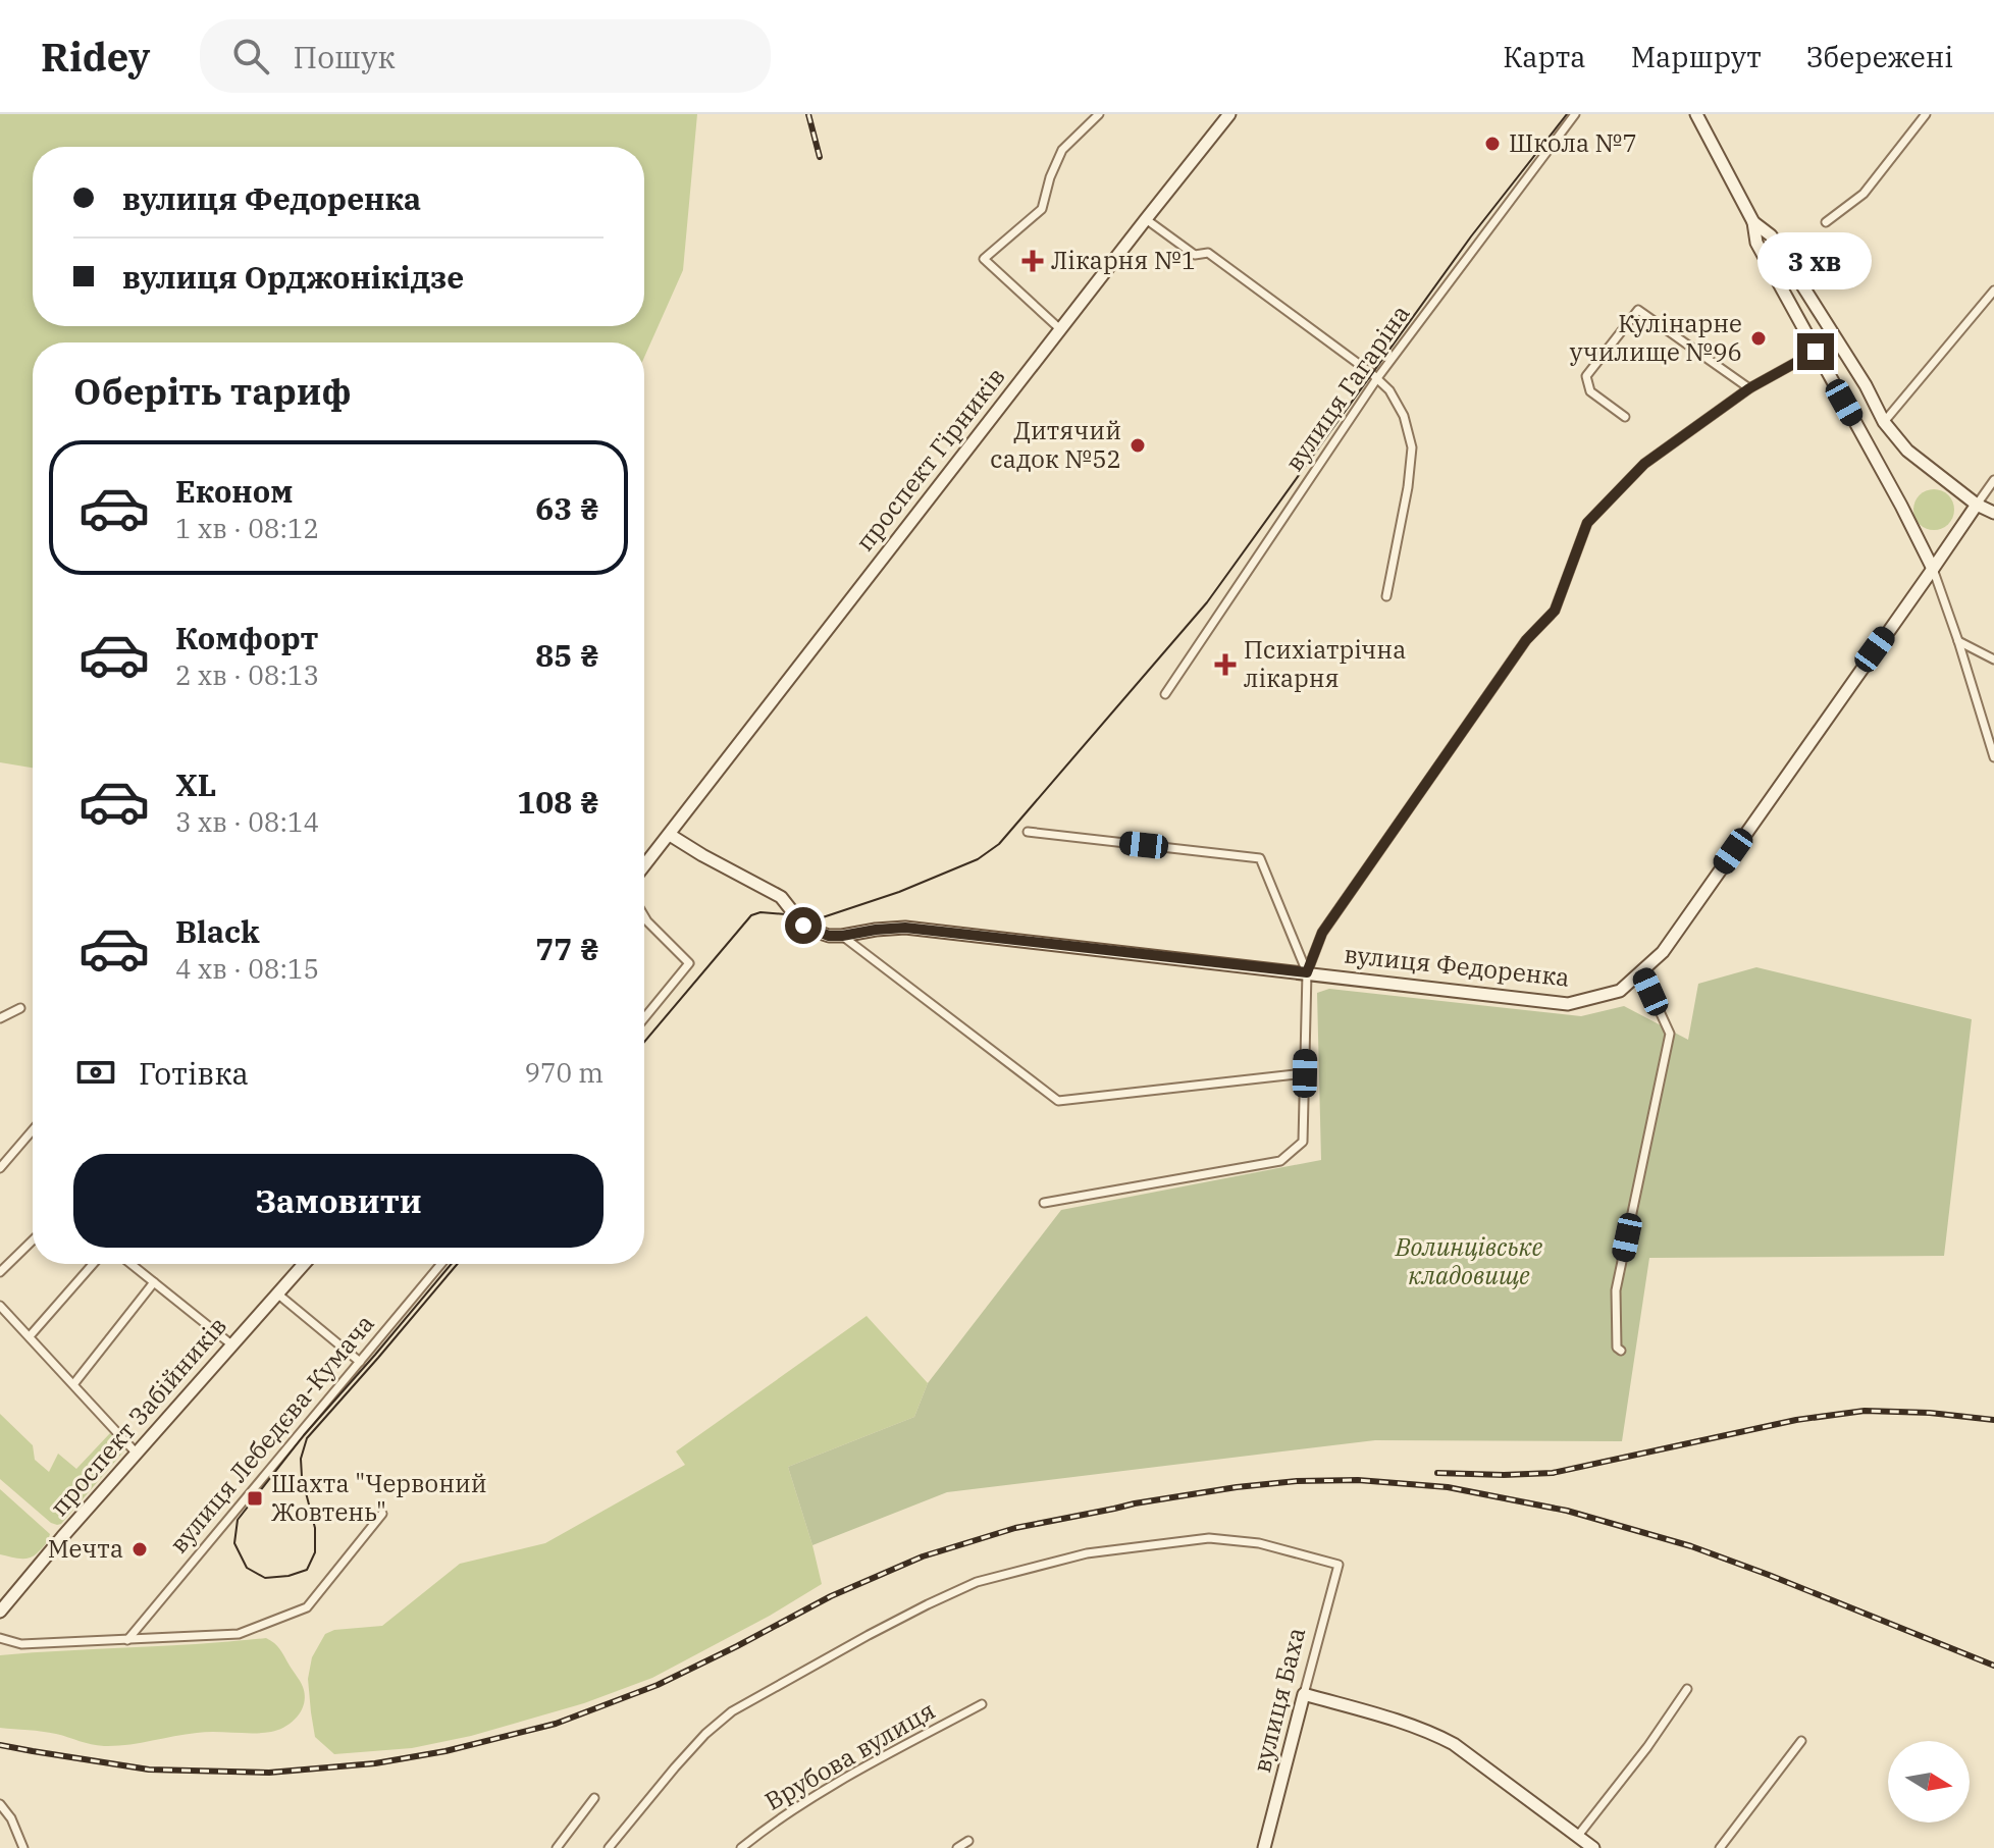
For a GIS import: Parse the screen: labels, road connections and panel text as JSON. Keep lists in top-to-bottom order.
{
  "streets": {
    "main road": [
      "проспект Гірників",
      "вулиця Федоренка",
      "проспект Забійників",
      "вулиця Баха"
    ],
    "street": ["вулиця Гагаріна", "вулиця Лебедєва-Кумача", "Врубова вулиця"]
  },
  "crossings": [
    ["проспект Гірників", "вулиця Федоренка"]
  ],
  "parks": ["Волинцівське кладовище"],
  "places": {
    "other": [
      "Школа №7",
      "Кулінарне училище №96",
      "Дитячий садок №52",
      "Мечта"
    ],
    "health": ["Лікарня №1", "Психіатрічна лікарня"],
    "transit": ["Шахта \"Червоний Жовтень\""]
  },
  "north": "right",
  "page": {
    "header": "Ridey",
    "search": "Пошук",
    "nav": ["Карта", "Маршрут", "Збережені"],
    "banner": ["вулиця Федоренка", "вулиця Орджонікідзе"],
    "bubble": "3 хв",
    "heading": "Оберіть тариф",
    "list": [
      {
        "name": "Економ",
        "note": "1 хв · 08:12",
        "value": "63 ₴"
      },
      {
        "name": "Комфорт",
        "note": "2 хв · 08:13",
        "value": "85 ₴"
      },
      {
        "name": "XL",
        "note": "3 хв · 08:14",
        "value": "108 ₴"
      },
      {
        "name": "Black",
        "note": "4 хв · 08:15",
        "value": "77 ₴"
      }
    ],
    "pay": ["Готівка", "970 m"],
    "buttons": "Замовити"
  }
}
